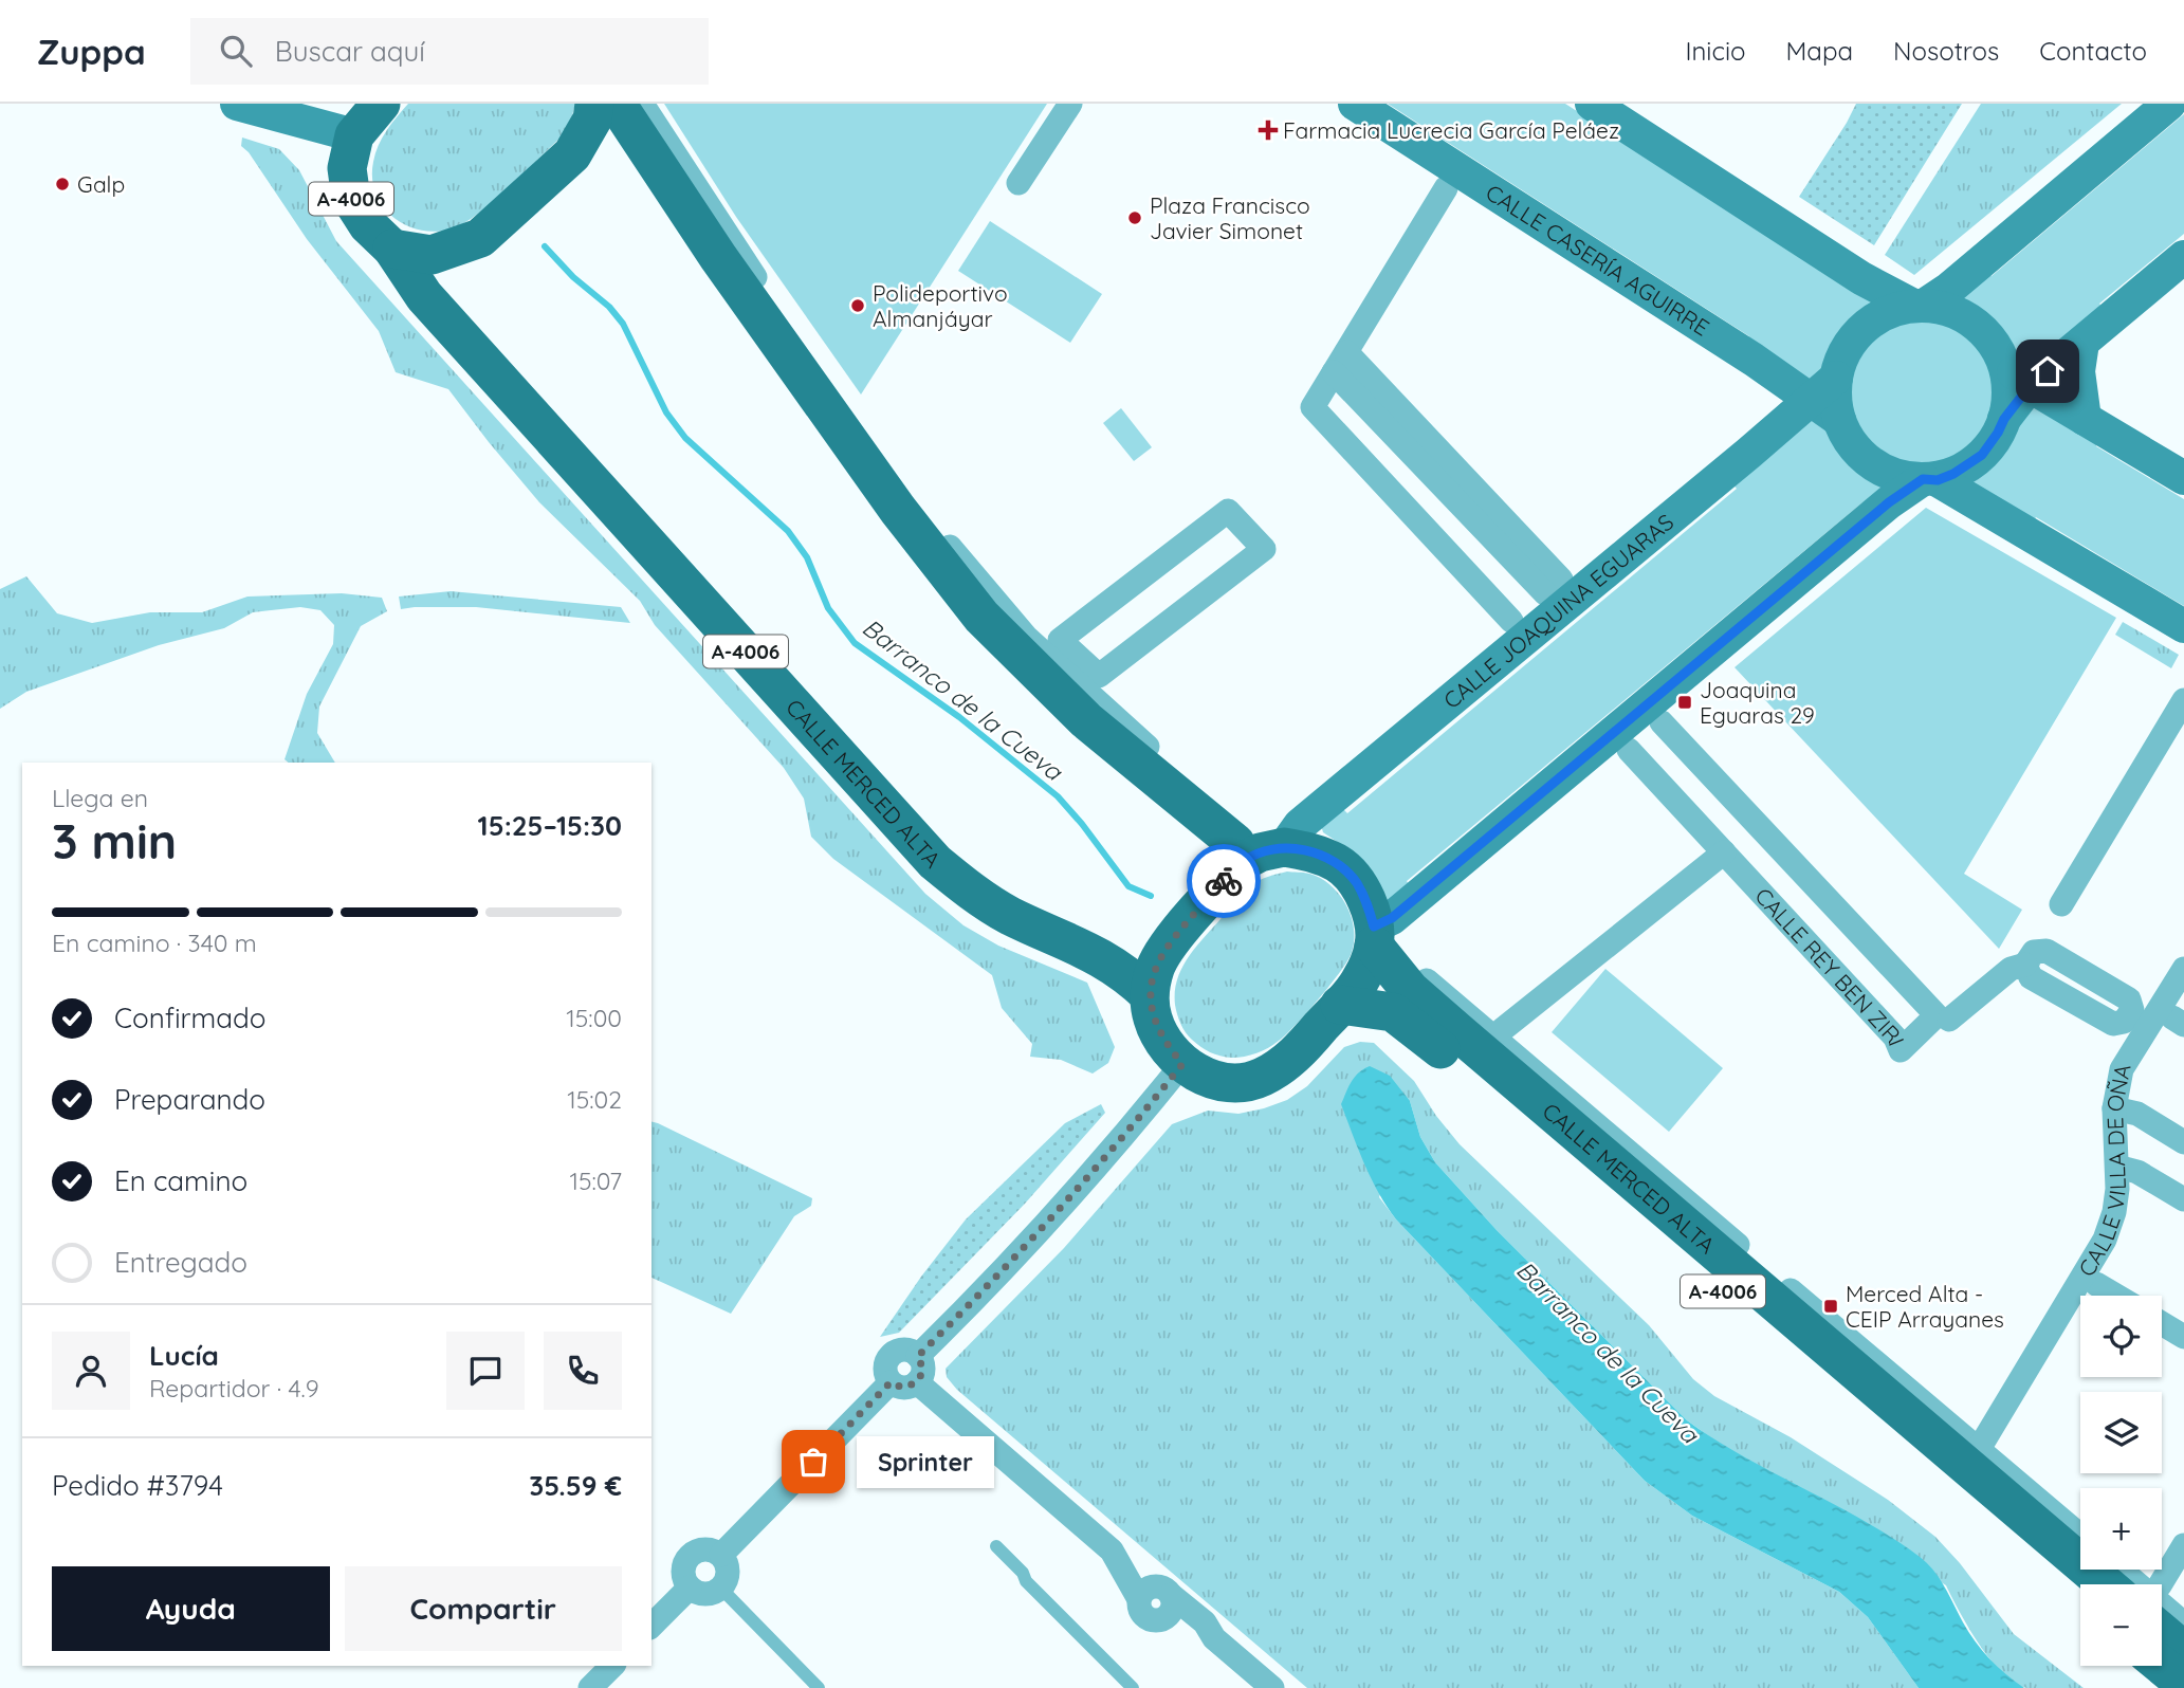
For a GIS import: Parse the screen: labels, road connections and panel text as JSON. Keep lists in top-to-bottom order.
{
  "streets": {
    "main road": [
      "A-4006",
      "CALLE CASERÍA AGUIRRE",
      "CALLE JOAQUINA EGUARAS",
      "CALLE MERCED ALTA"
    ],
    "street": ["CALLE REY BEN ZIRI", "CALLE VILLA DE OÑA"]
  },
  "crossings": [
    ["A-4006", "CALLE JOAQUINA EGUARAS"],
    ["A-4006", "CALLE MERCED ALTA"],
    ["CALLE CASERÍA AGUIRRE", "CALLE JOAQUINA EGUARAS"],
    ["CALLE JOAQUINA EGUARAS", "CALLE MERCED ALTA"],
    ["CALLE MERCED ALTA", "CALLE VILLA DE OÑA"]
  ],
  "water": ["Barranco de la Cueva"],
  "places": {
    "health": ["Farmacia Lucrecia García Peláez"],
    "other": [
      "Galp",
      "Plaza Francisco Javier Simonet",
      "Polideportivo Almanjáyar",
      "Sprinter"
    ],
    "transit": ["Joaquina Eguaras 29", "Merced Alta - CEIP Arrayanes"]
  },
  "page": {
    "header": "Zuppa",
    "search": "Buscar aquí",
    "nav": [
      "Inicio",
      "Mapa",
      "Nosotros",
      "Contacto"
    ],
    "heading": ["3 min", "Llega en", "15:25–15:30"],
    "panel": [
      "Lucía",
      "Repartidor · 4.9",
      "Pedido #3794",
      "35.59 €"
    ],
    "bar": "En camino · 340 m",
    "list": [
      ["Confirmado", "15:00"],
      ["Preparando", "15:02"],
      ["En camino", "15:07"],
      "Entregado"
    ],
    "map_buttons": ["+", "−"],
    "bubble": "Sprinter",
    "buttons": ["Ayuda", "Compartir"]
  }
}
